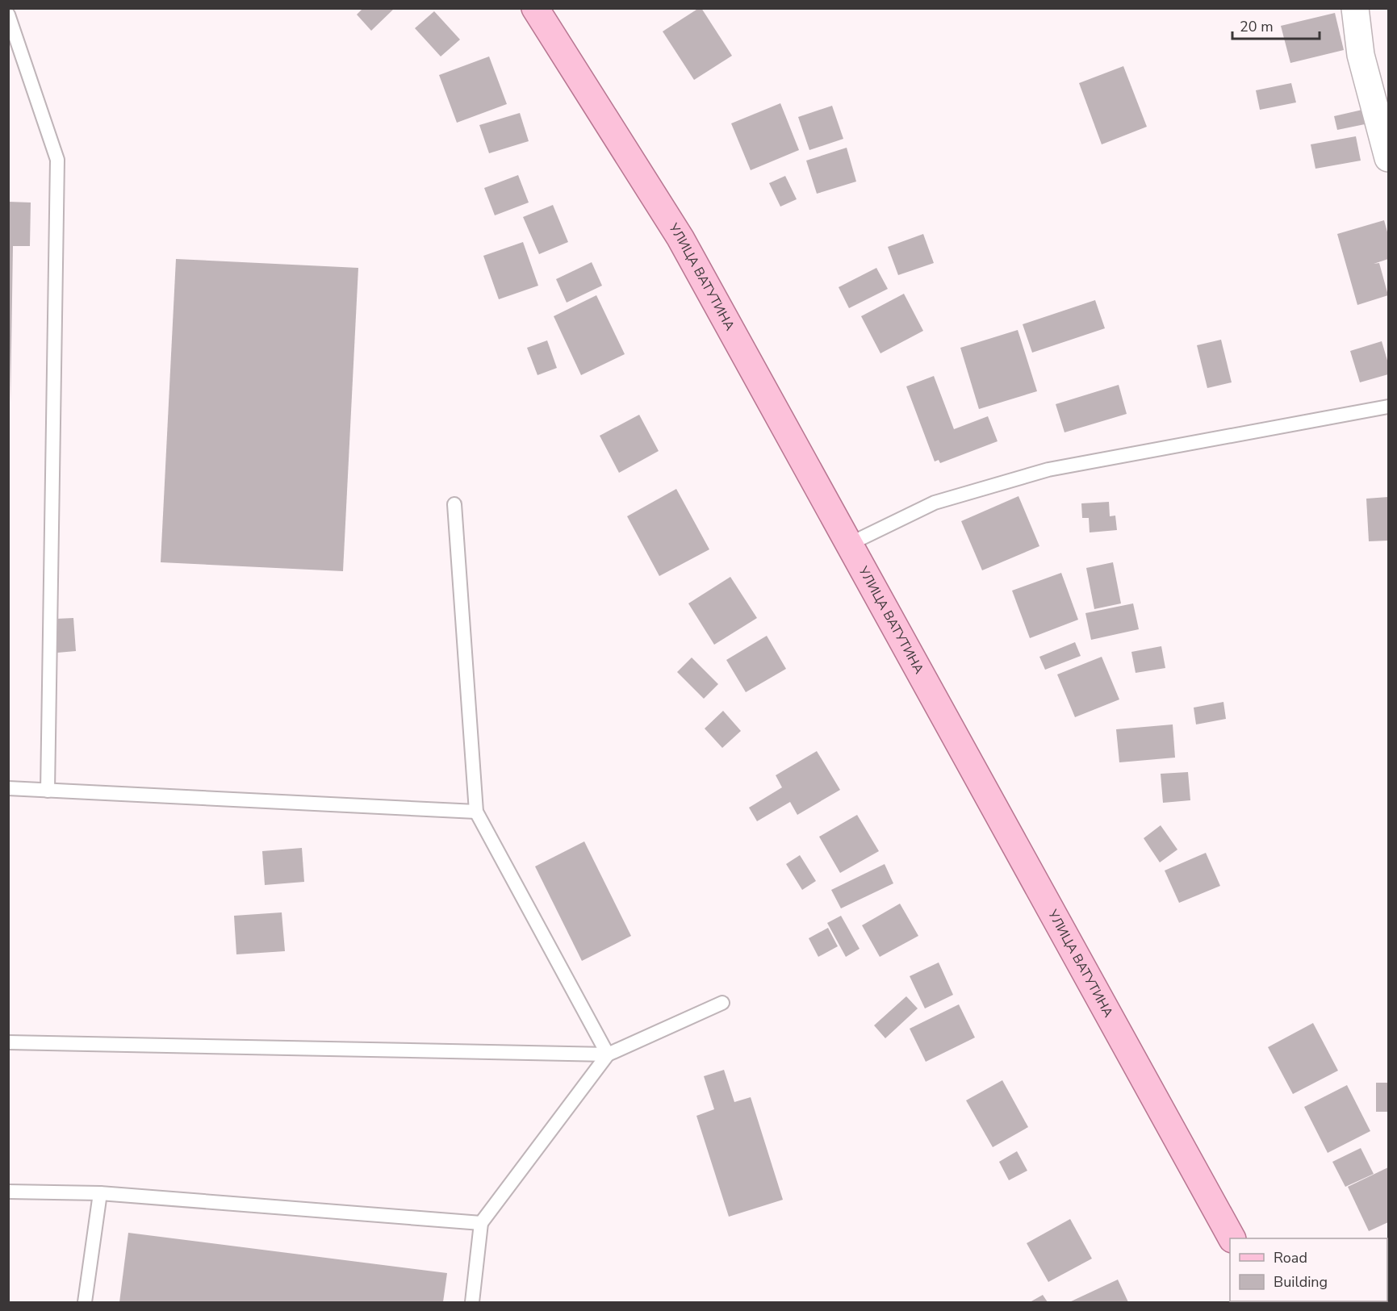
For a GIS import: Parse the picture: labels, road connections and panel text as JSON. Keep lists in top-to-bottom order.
{
  "streets": {
    "main road": ["УЛИЦА ВАТУТИНА"]
  },
  "legend": ["Road", "Building"],
  "scale_bar": "20 m"
}
